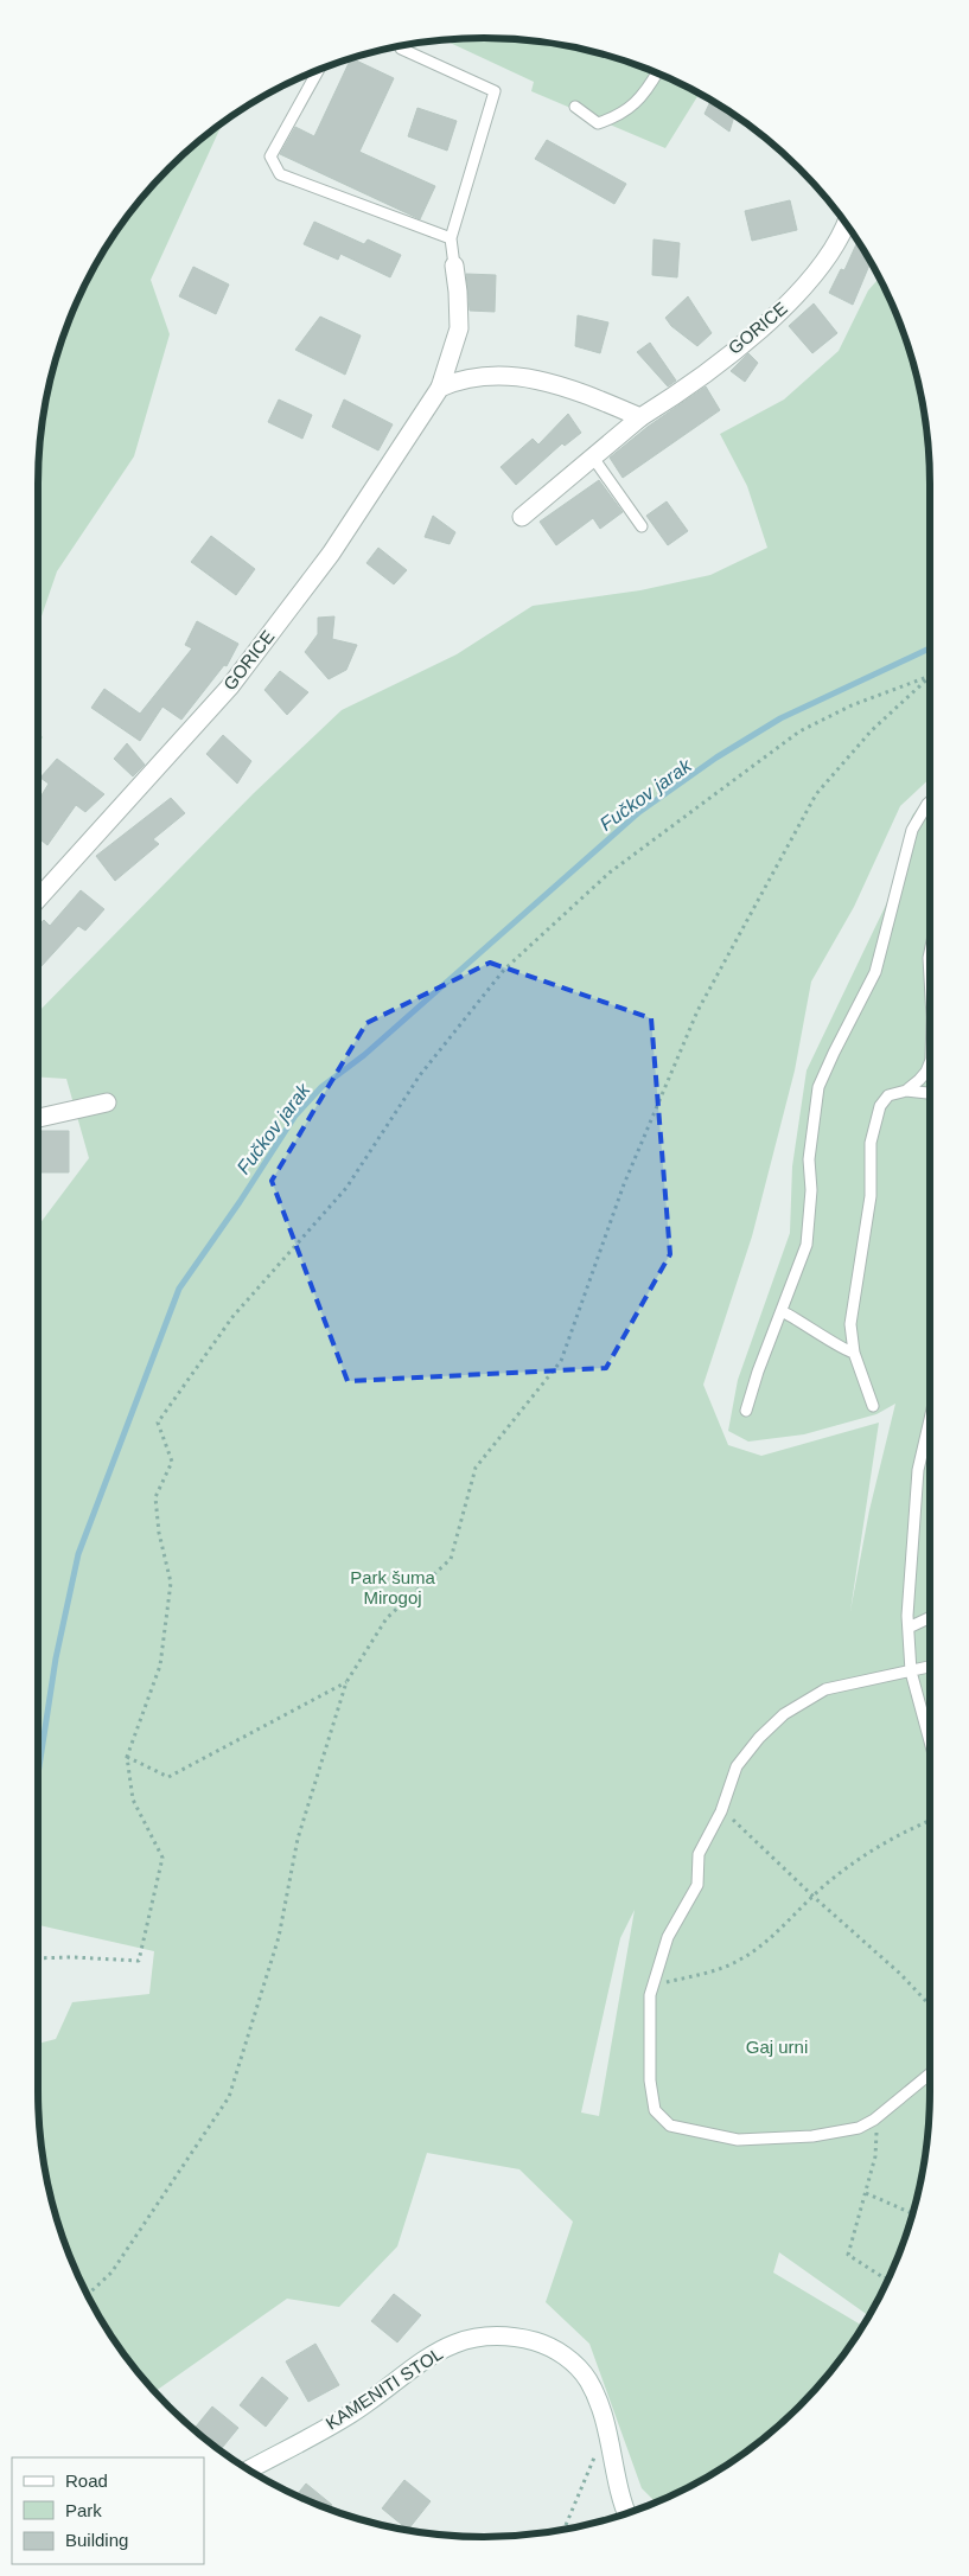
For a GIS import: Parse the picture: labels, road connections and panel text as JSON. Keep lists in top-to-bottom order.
{
  "streets": {
    "street": ["GORICE", "KAMENITI STOL"]
  },
  "water": ["Fučkov jarak"],
  "parks": ["Park šuma Mirogoj", "Gaj urni"],
  "legend": ["Road", "Park", "Building"]
}
